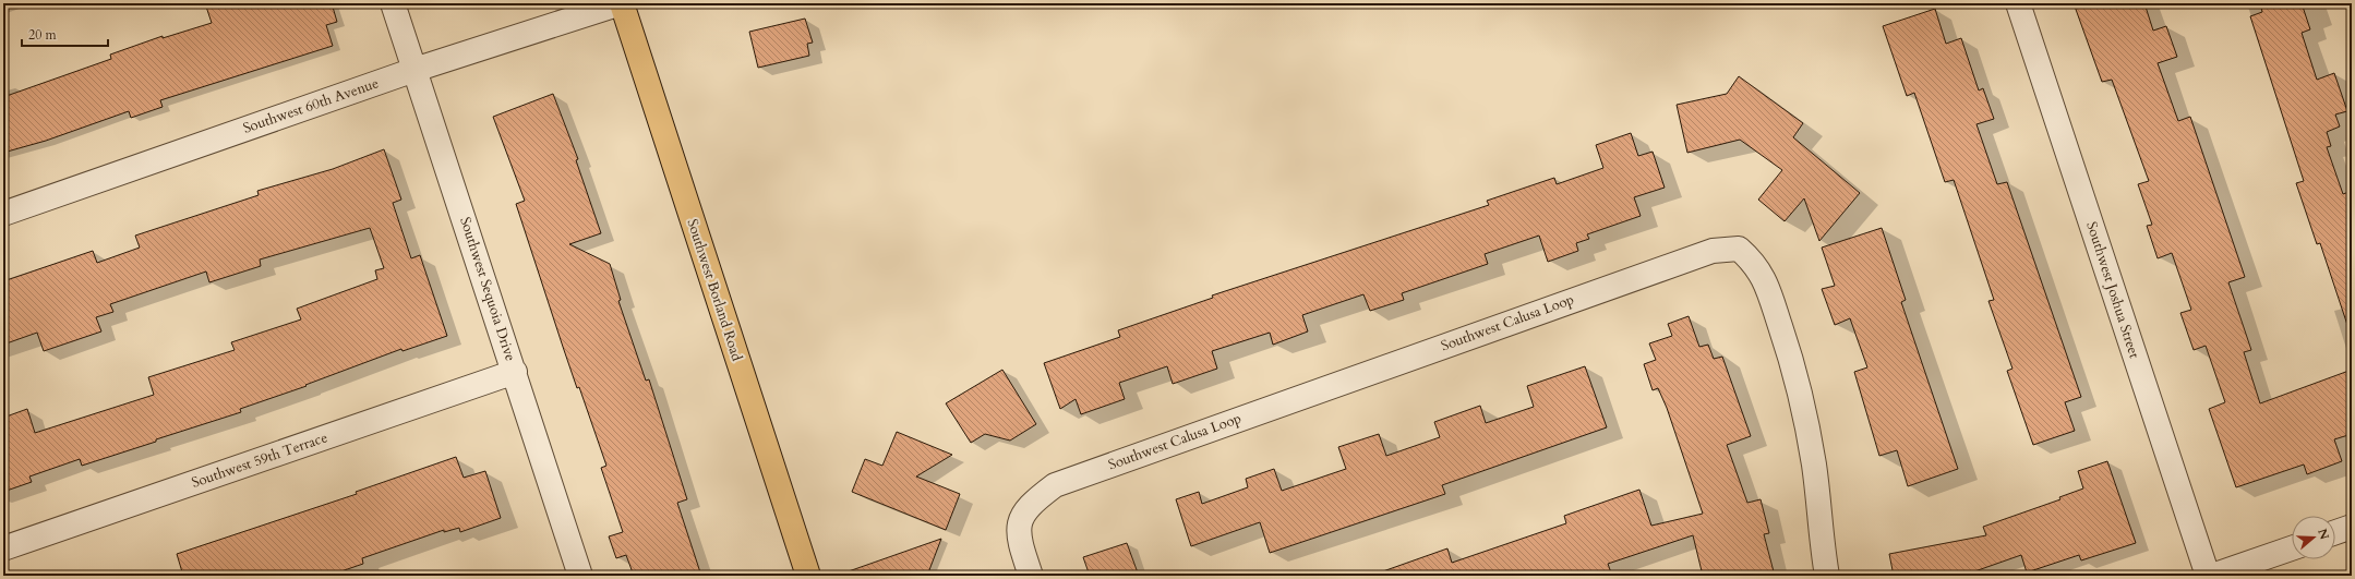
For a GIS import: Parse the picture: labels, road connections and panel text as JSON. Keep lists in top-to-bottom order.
{
  "streets": {
    "main road": ["Southwest Borland Road"],
    "street": [
      "Southwest 60th Avenue",
      "Southwest Sequoia Drive",
      "Southwest Joshua Street",
      "Southwest Calusa Loop",
      "Southwest 59th Terrace"
    ]
  },
  "crossings": [
    ["Southwest 60th Avenue", "Southwest Sequoia Drive"],
    ["Southwest 60th Avenue", "Southwest Borland Road"],
    ["Southwest Sequoia Drive", "Southwest 59th Terrace"]
  ],
  "scale_bar": "20 m",
  "north": "right"
}
